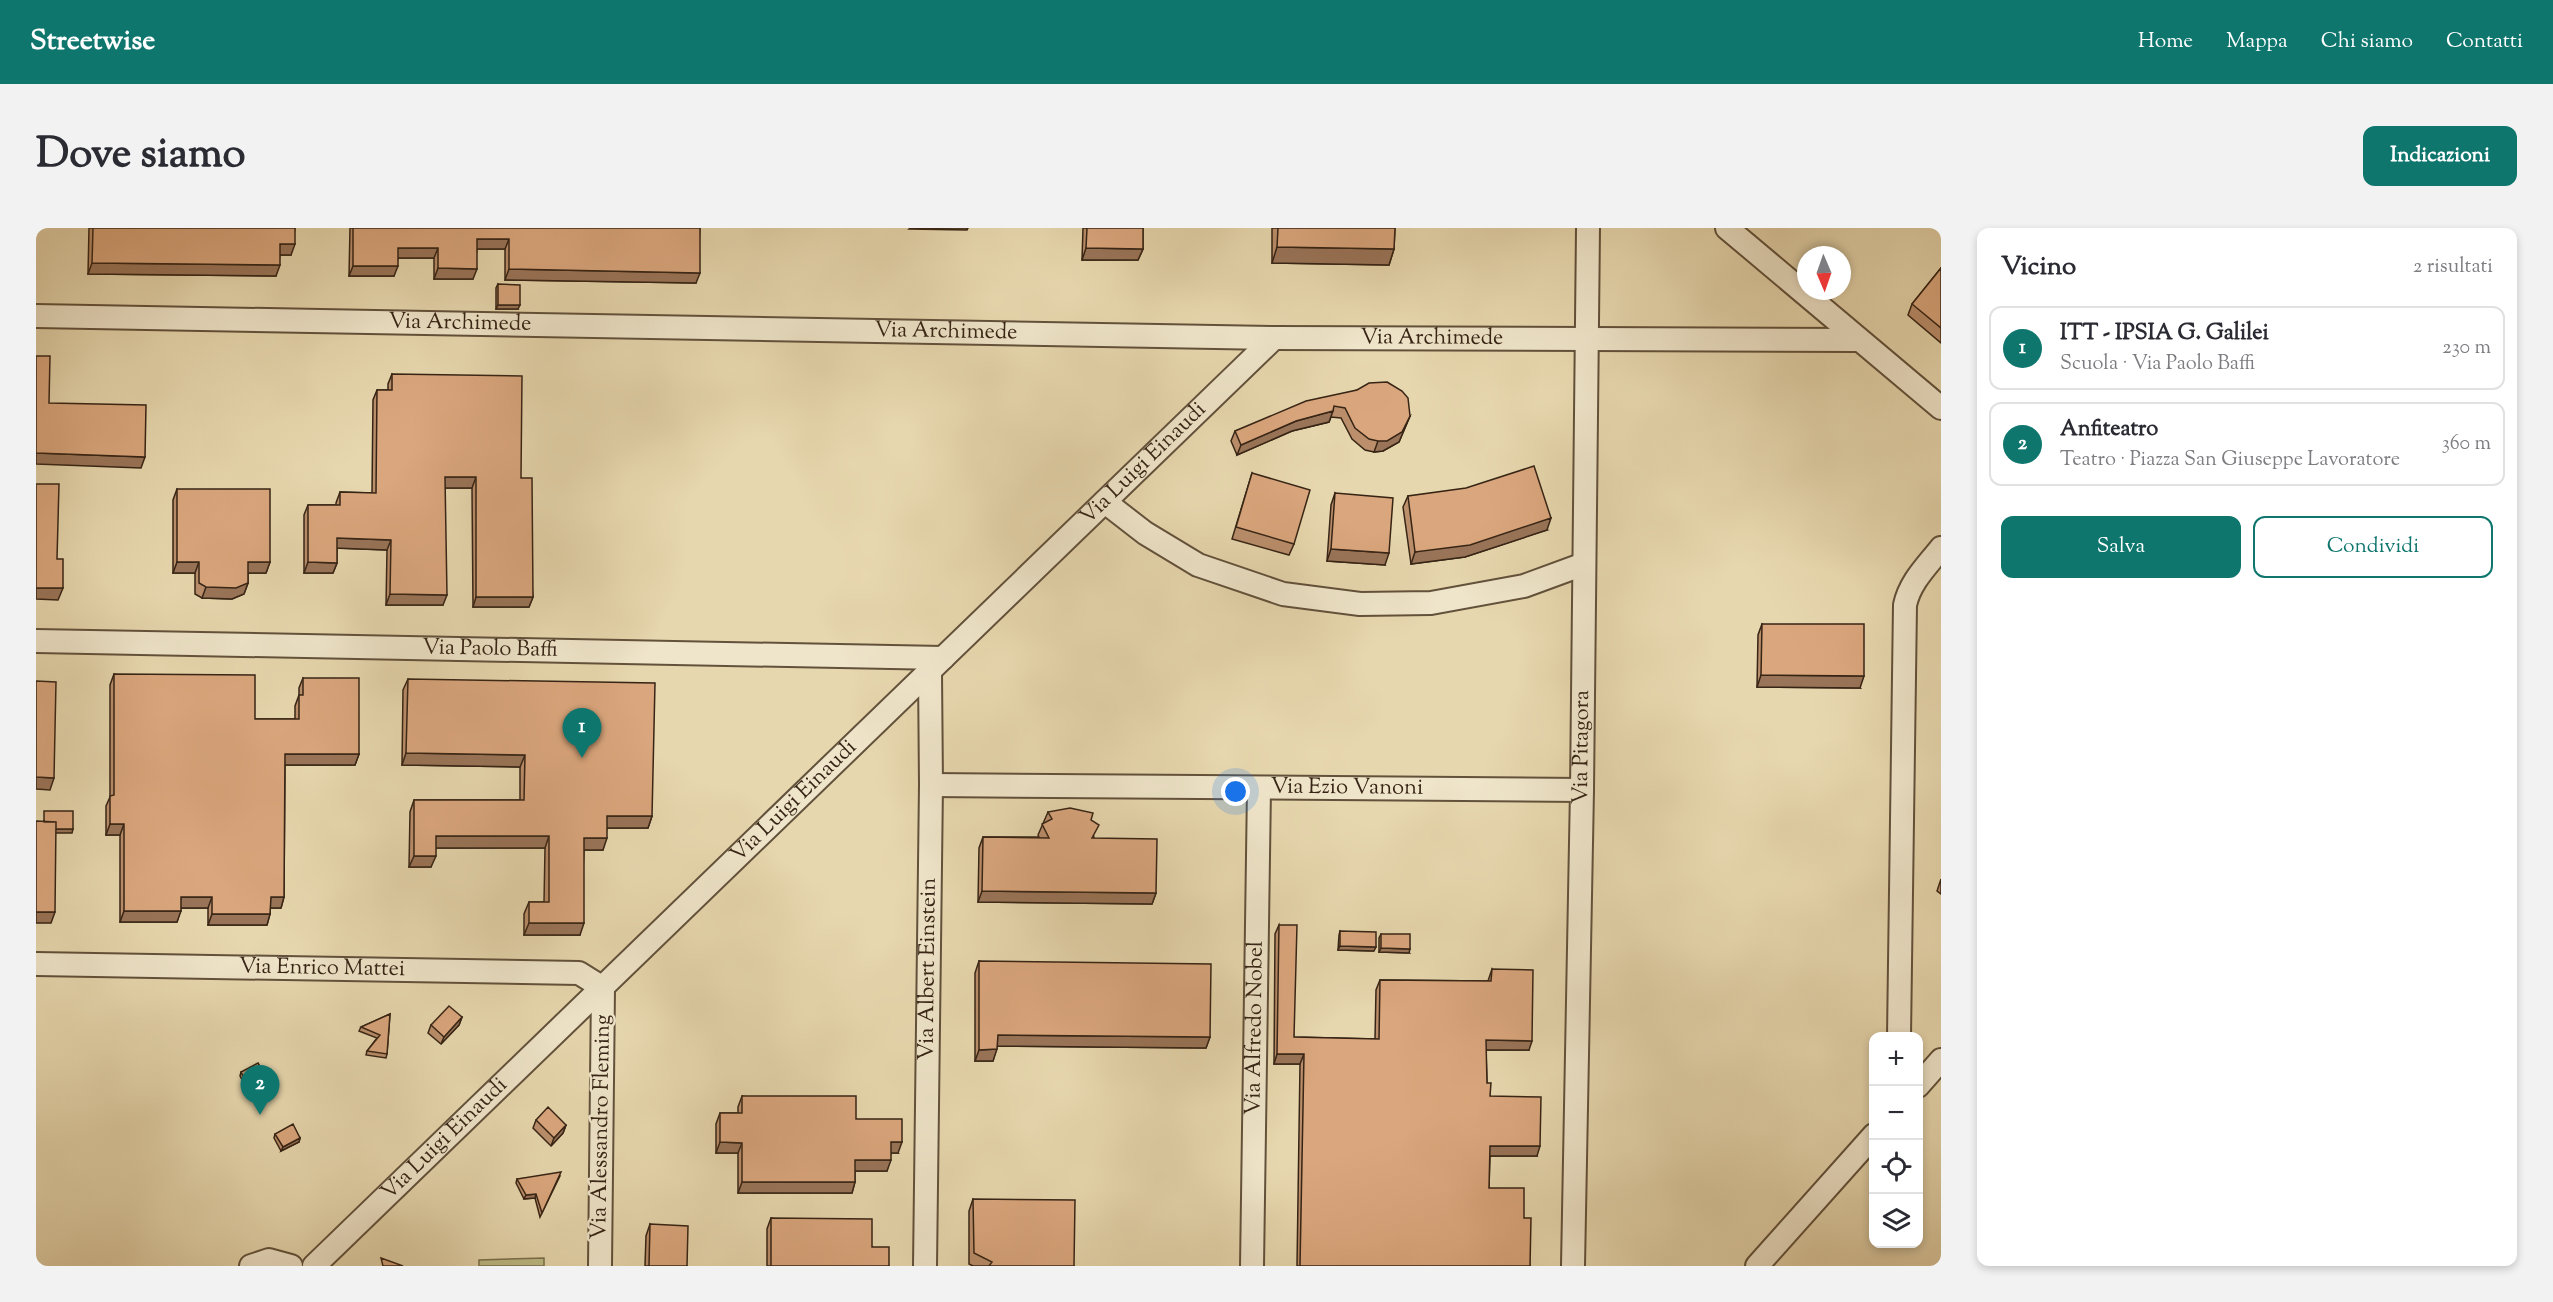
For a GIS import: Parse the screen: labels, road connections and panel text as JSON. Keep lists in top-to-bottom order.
{
  "streets": {
    "street": [
      "Via Archimede",
      "Via Luigi Einaudi",
      "Via Paolo Baffi",
      "Via Pitagora",
      "Via Ezio Vanoni",
      "Via Enrico Mattei",
      "Via Albert Einstein",
      "Via Alfredo Nobel",
      "Via Alessandro Fleming"
    ]
  },
  "crossings": [
    ["Via Archimede", "Via Luigi Einaudi"],
    ["Via Archimede", "Via Pitagora"],
    ["Via Luigi Einaudi", "Via Paolo Baffi"],
    ["Via Luigi Einaudi", "Via Enrico Mattei"],
    ["Via Luigi Einaudi", "Via Albert Einstein"],
    ["Via Luigi Einaudi", "Via Alessandro Fleming"],
    ["Via Paolo Baffi", "Via Albert Einstein"],
    ["Via Pitagora", "Via Ezio Vanoni"],
    ["Via Ezio Vanoni", "Via Albert Einstein"],
    ["Via Ezio Vanoni", "Via Alfredo Nobel"],
    ["Via Enrico Mattei", "Via Alessandro Fleming"]
  ],
  "north": "bottom",
  "page": {
    "header": "Streetwise",
    "nav": [
      "Home",
      "Mappa",
      "Chi siamo",
      "Contatti"
    ],
    "title": "Dove siamo",
    "buttons": [
      "Indicazioni",
      ["Salva", "Condividi"]
    ],
    "heading": ["Vicino", "2 risultati"],
    "list": [
      {
        "mark": "1",
        "name": "ITT - IPSIA G. Galilei",
        "note": "Scuola · Via Paolo Baffi",
        "value": "230 m"
      },
      {
        "mark": "2",
        "name": "Anfiteatro",
        "note": "Teatro · Piazza San Giuseppe Lavoratore",
        "value": "360 m"
      }
    ],
    "pins": ["1", "2"],
    "map_buttons": ["+", "−"]
  }
}
